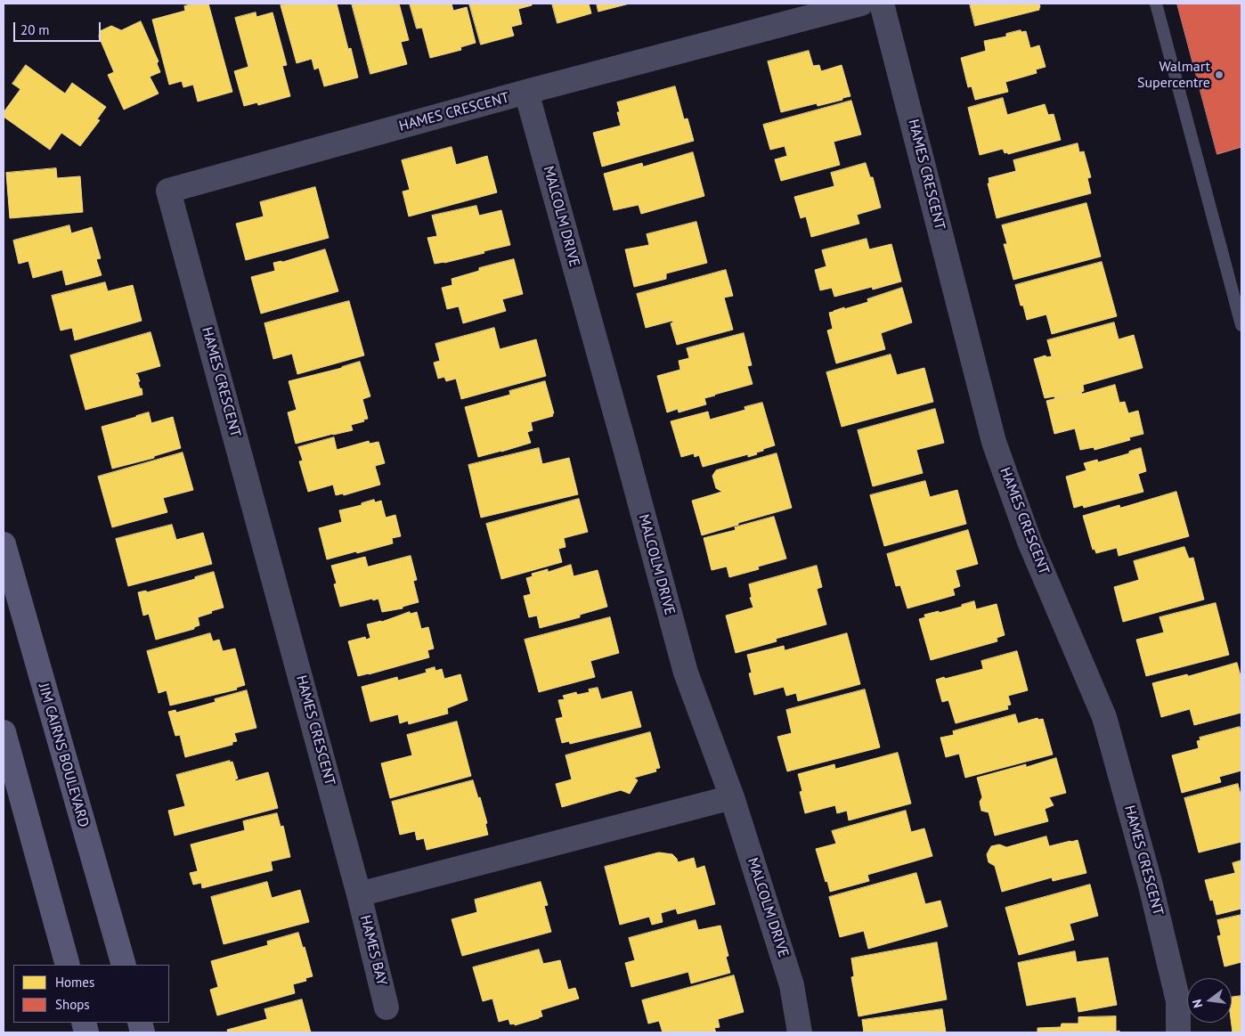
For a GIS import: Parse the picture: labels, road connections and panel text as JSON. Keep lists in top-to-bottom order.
{
  "streets": {
    "street": [
      "HAMES CRESCENT",
      "MALCOLM DRIVE",
      "JIM CAIRNS BOULEVARD",
      "HAMES BAY"
    ]
  },
  "crossings": [
    ["HAMES CRESCENT", "MALCOLM DRIVE"],
    ["HAMES CRESCENT", "HAMES BAY"]
  ],
  "places": ["Walmart Supercentre"],
  "legend": ["Homes", "Shops"],
  "scale_bar": "20 m",
  "north": "left"
}
